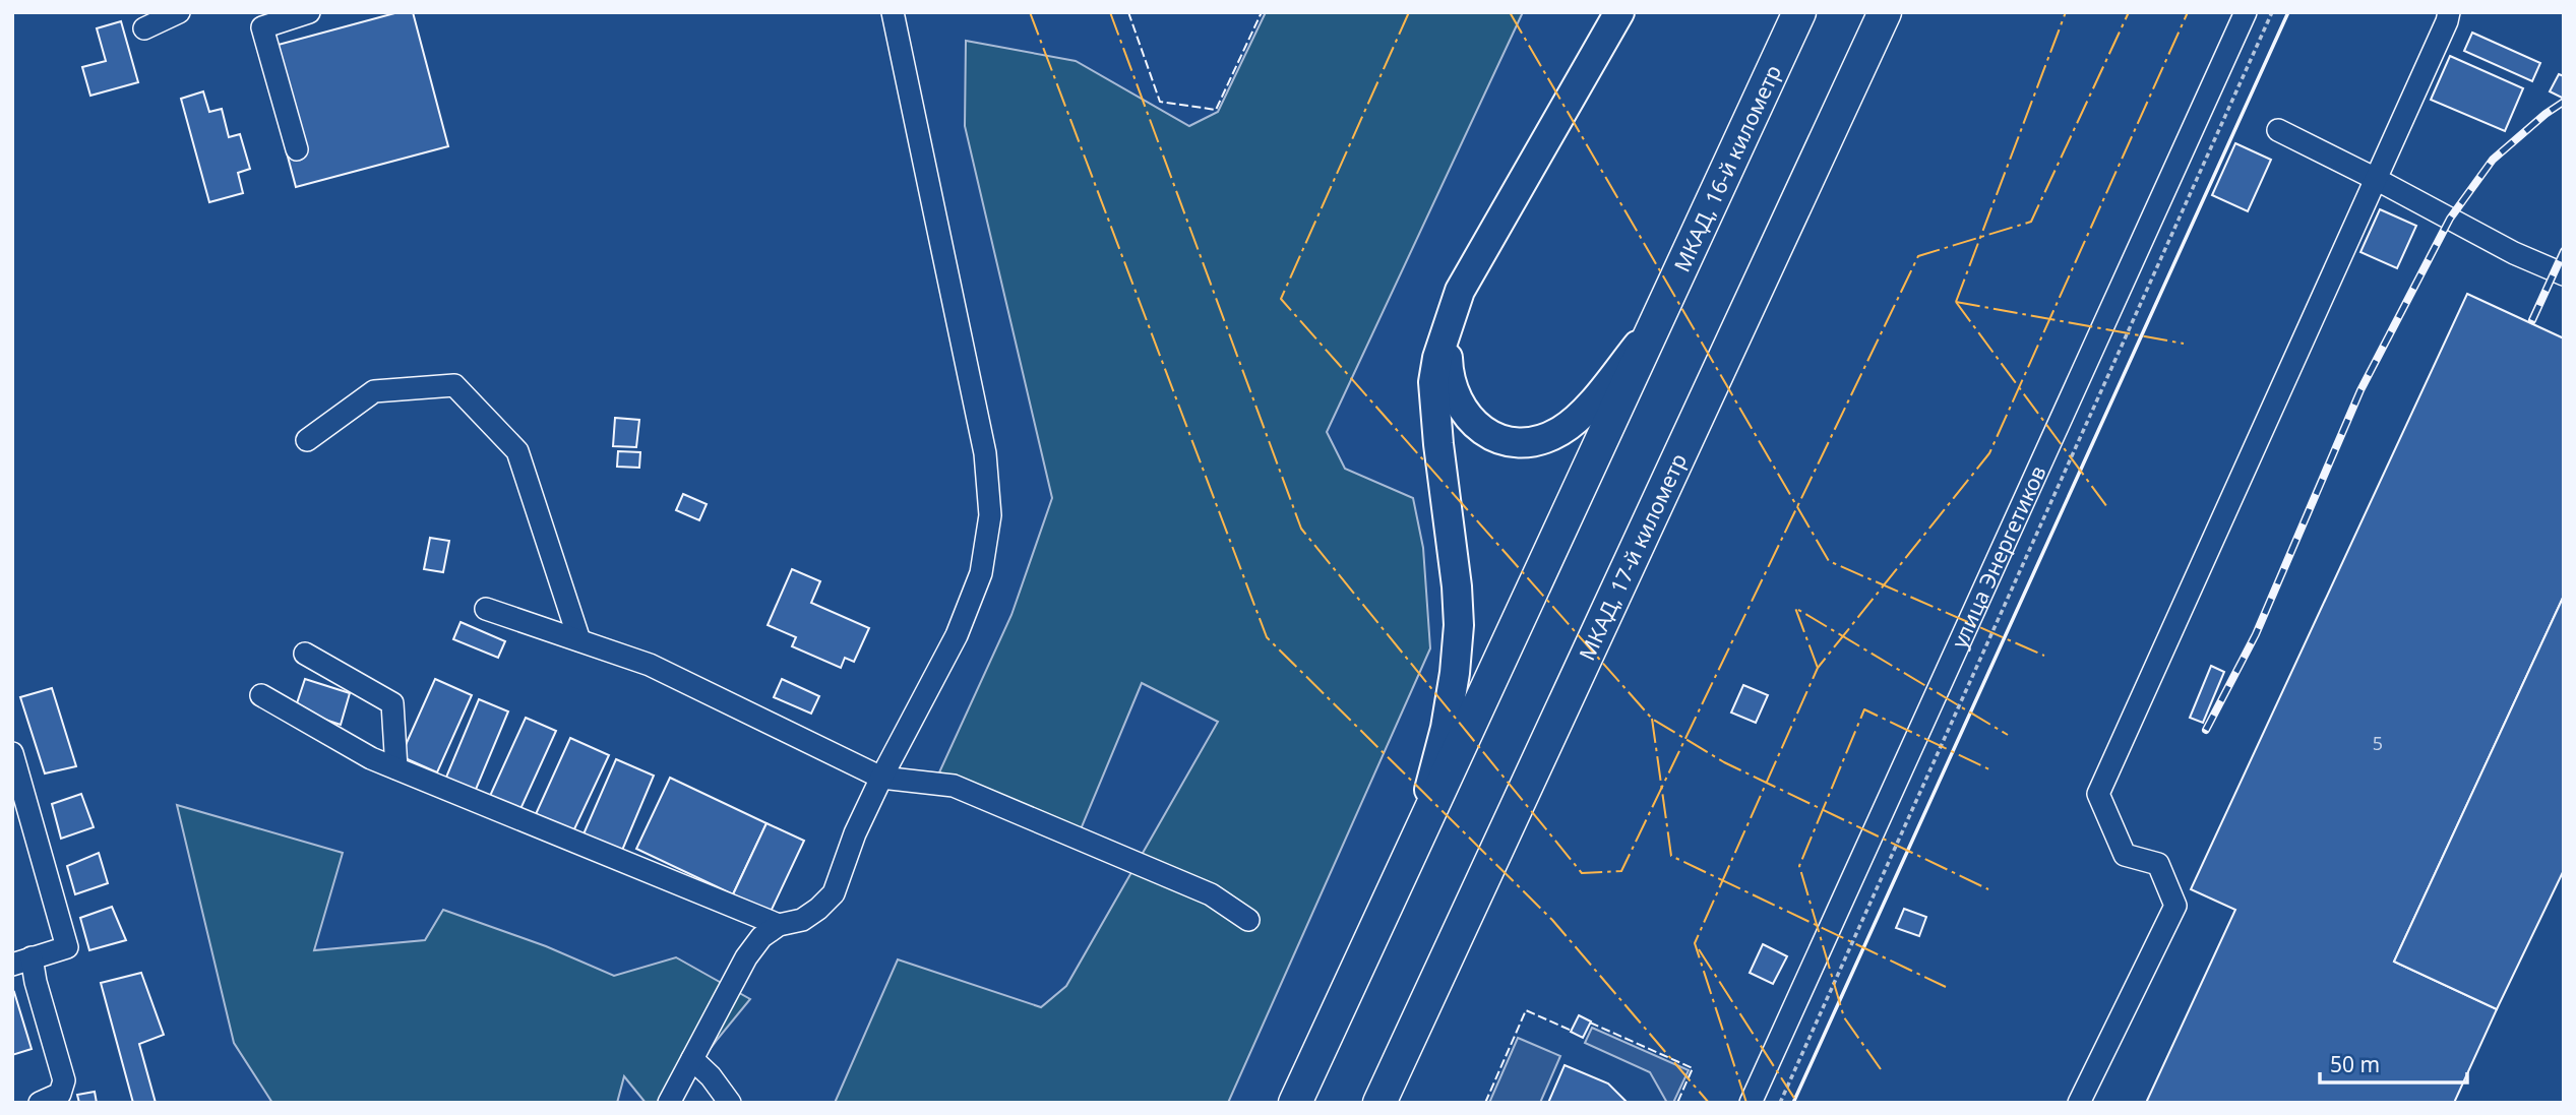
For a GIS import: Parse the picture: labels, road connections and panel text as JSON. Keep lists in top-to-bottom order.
{
  "streets": {
    "highway": ["МКАД, 16-й километр", "МКАД, 17-й километр"],
    "street": ["улица Энергетиков"]
  },
  "house_numbers": ["5"],
  "scale_bar": "50 m"
}
